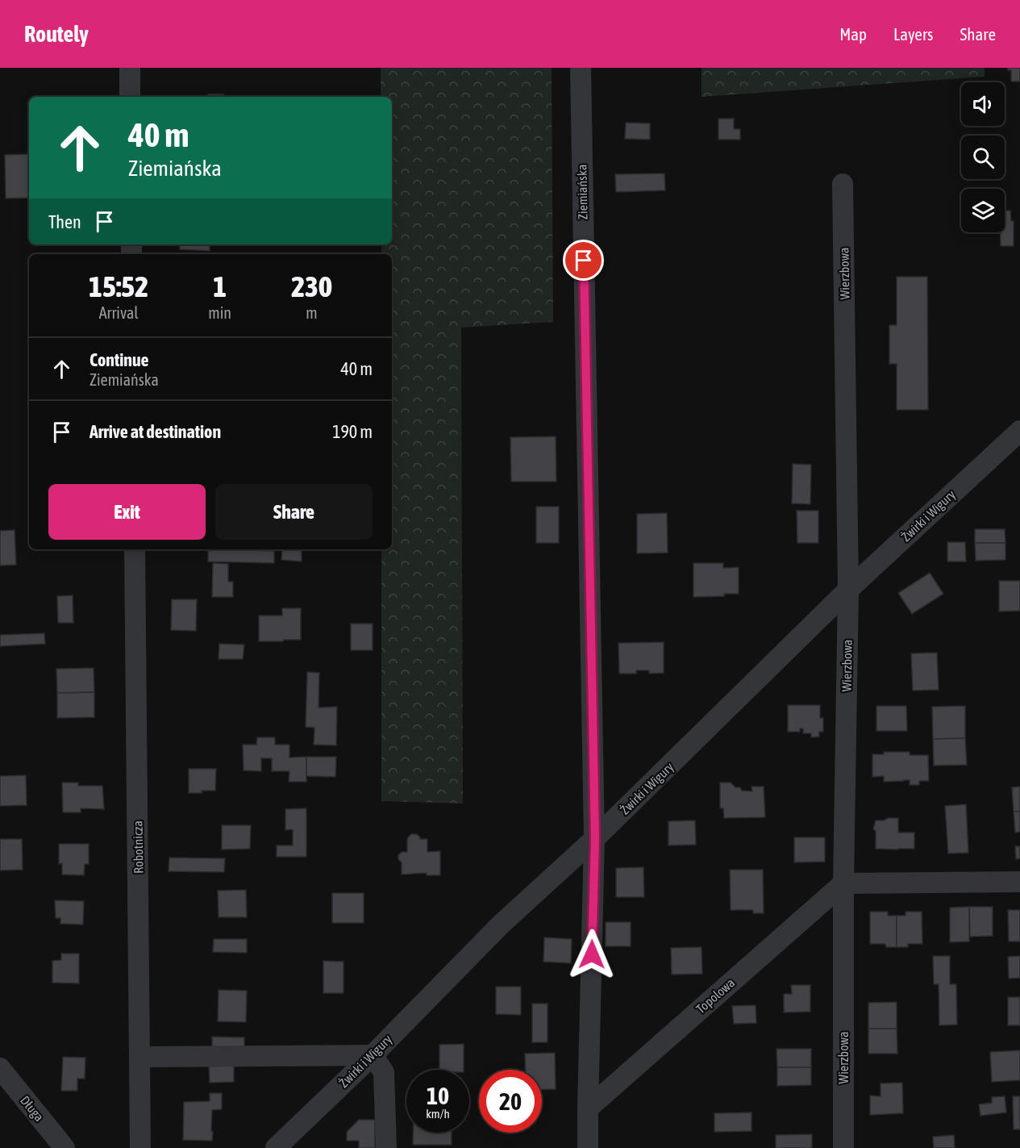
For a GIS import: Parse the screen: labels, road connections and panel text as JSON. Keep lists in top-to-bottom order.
{
  "streets": {
    "street": [
      "Ziemiańska",
      "Wierzbowa",
      "Żwirki i Wigury",
      "Robotnicza",
      "Topolowa",
      "Długa"
    ]
  },
  "crossings": [
    ["Ziemiańska", "Żwirki i Wigury"],
    ["Wierzbowa", "Żwirki i Wigury"],
    ["Wierzbowa", "Topolowa"]
  ],
  "page": {
    "header": "Routely",
    "nav": ["Map", "Layers", "Share"],
    "turn": ["40 m", "Ziemiańska"],
    "then": "Then",
    "eta": [
      "15:52",
      "Arrival",
      "1",
      "min",
      "230",
      "m"
    ],
    "list": [
      {
        "name": "Continue",
        "note": "Ziemiańska",
        "value": "40 m"
      },
      {
        "name": "Arrive at destination",
        "value": "190 m"
      }
    ],
    "buttons": ["Exit", "Share"],
    "speed": "10 km/h",
    "limit": "20"
  }
}
